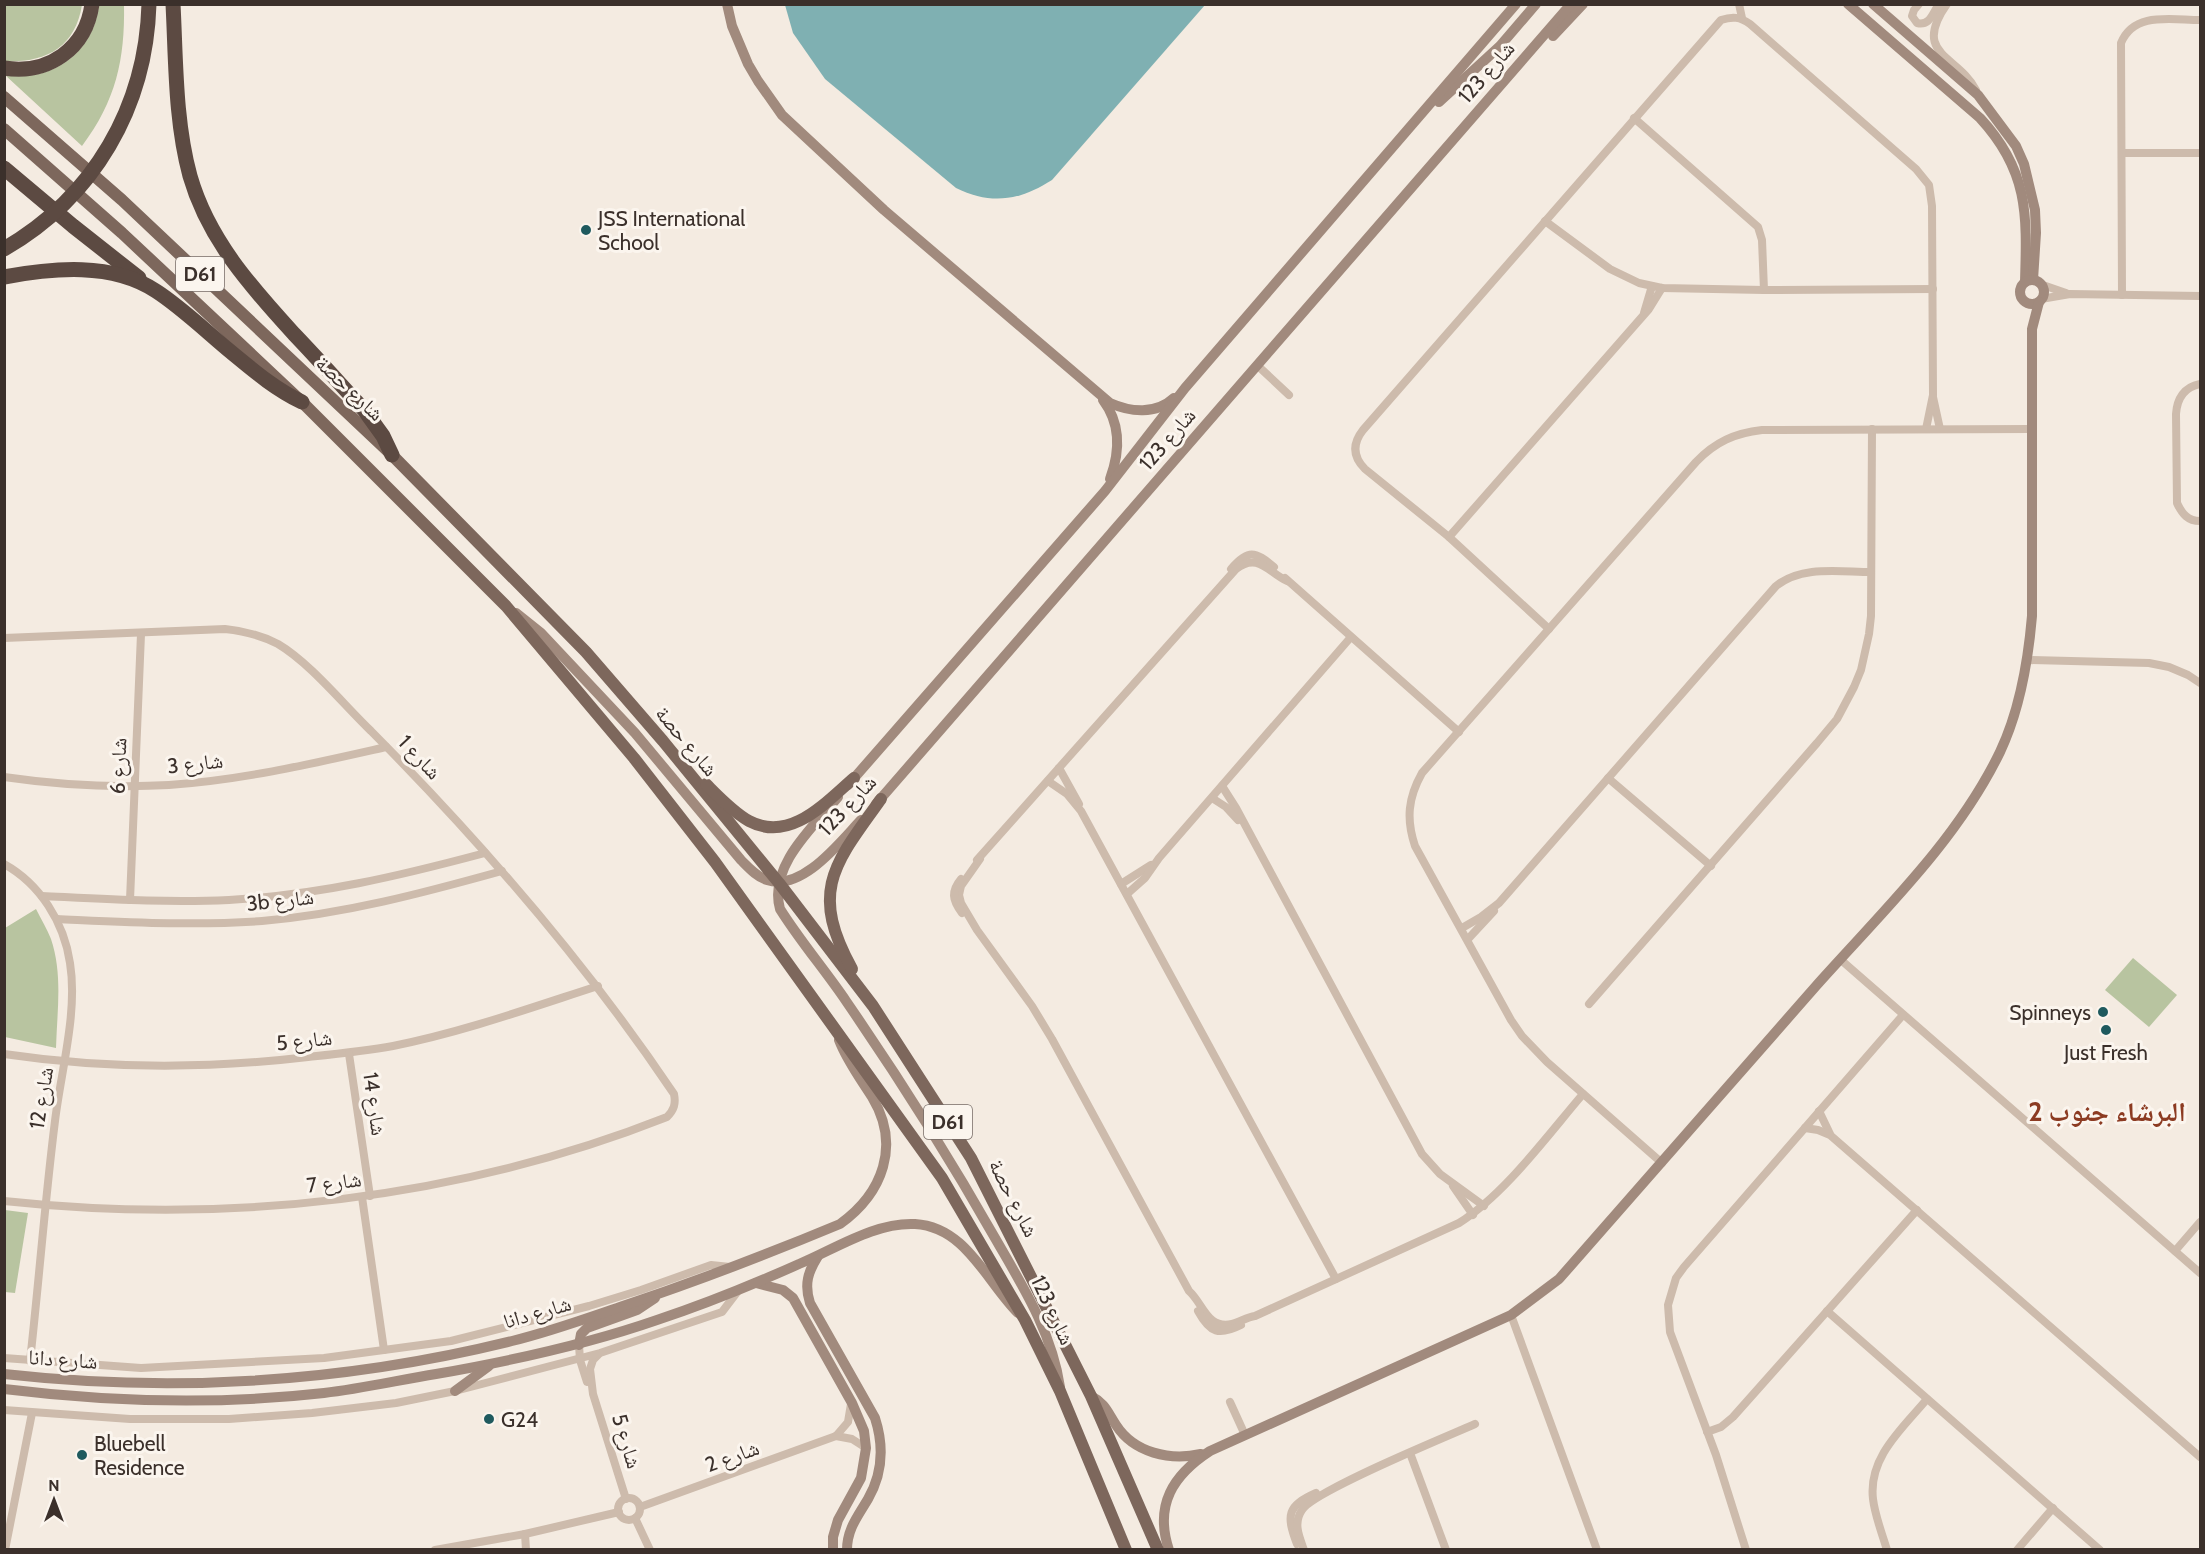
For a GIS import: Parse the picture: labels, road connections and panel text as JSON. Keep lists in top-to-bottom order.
{
  "streets": {
    "main road": ["D61", "شارع حصة"],
    "street": [
      "شارع 123",
      "شارع 1",
      "شارع 3",
      "شارع 6",
      "3b شارع",
      "شارع 5",
      "شارع 12",
      "شارع 14",
      "شارع 7",
      "شارع دانا",
      "شارع 2"
    ]
  },
  "crossings": [
    ["شارع 123", "شارع حصة"],
    ["شارع حصة", "شارع دانا"],
    ["شارع 1", "شارع 3"],
    ["شارع 1", "شارع 6"],
    ["شارع 1", "3b شارع"],
    ["شارع 1", "شارع 5"],
    ["شارع 1", "شارع 7"],
    ["شارع 3", "شارع 6"],
    ["شارع 6", "3b شارع"],
    ["3b شارع", "شارع 12"],
    ["شارع 5", "شارع 12"],
    ["شارع 5", "شارع 14"],
    ["شارع 5", "شارع دانا"],
    ["شارع 5", "شارع 2"],
    ["شارع 12", "شارع 7"],
    ["شارع 14", "شارع 7"]
  ],
  "districts": ["البرشاء جنوب 2"],
  "places": [
    "JSS International School",
    "Spinneys",
    "Just Fresh",
    "G24",
    "Bluebell Residence"
  ],
  "north": "top"
}
